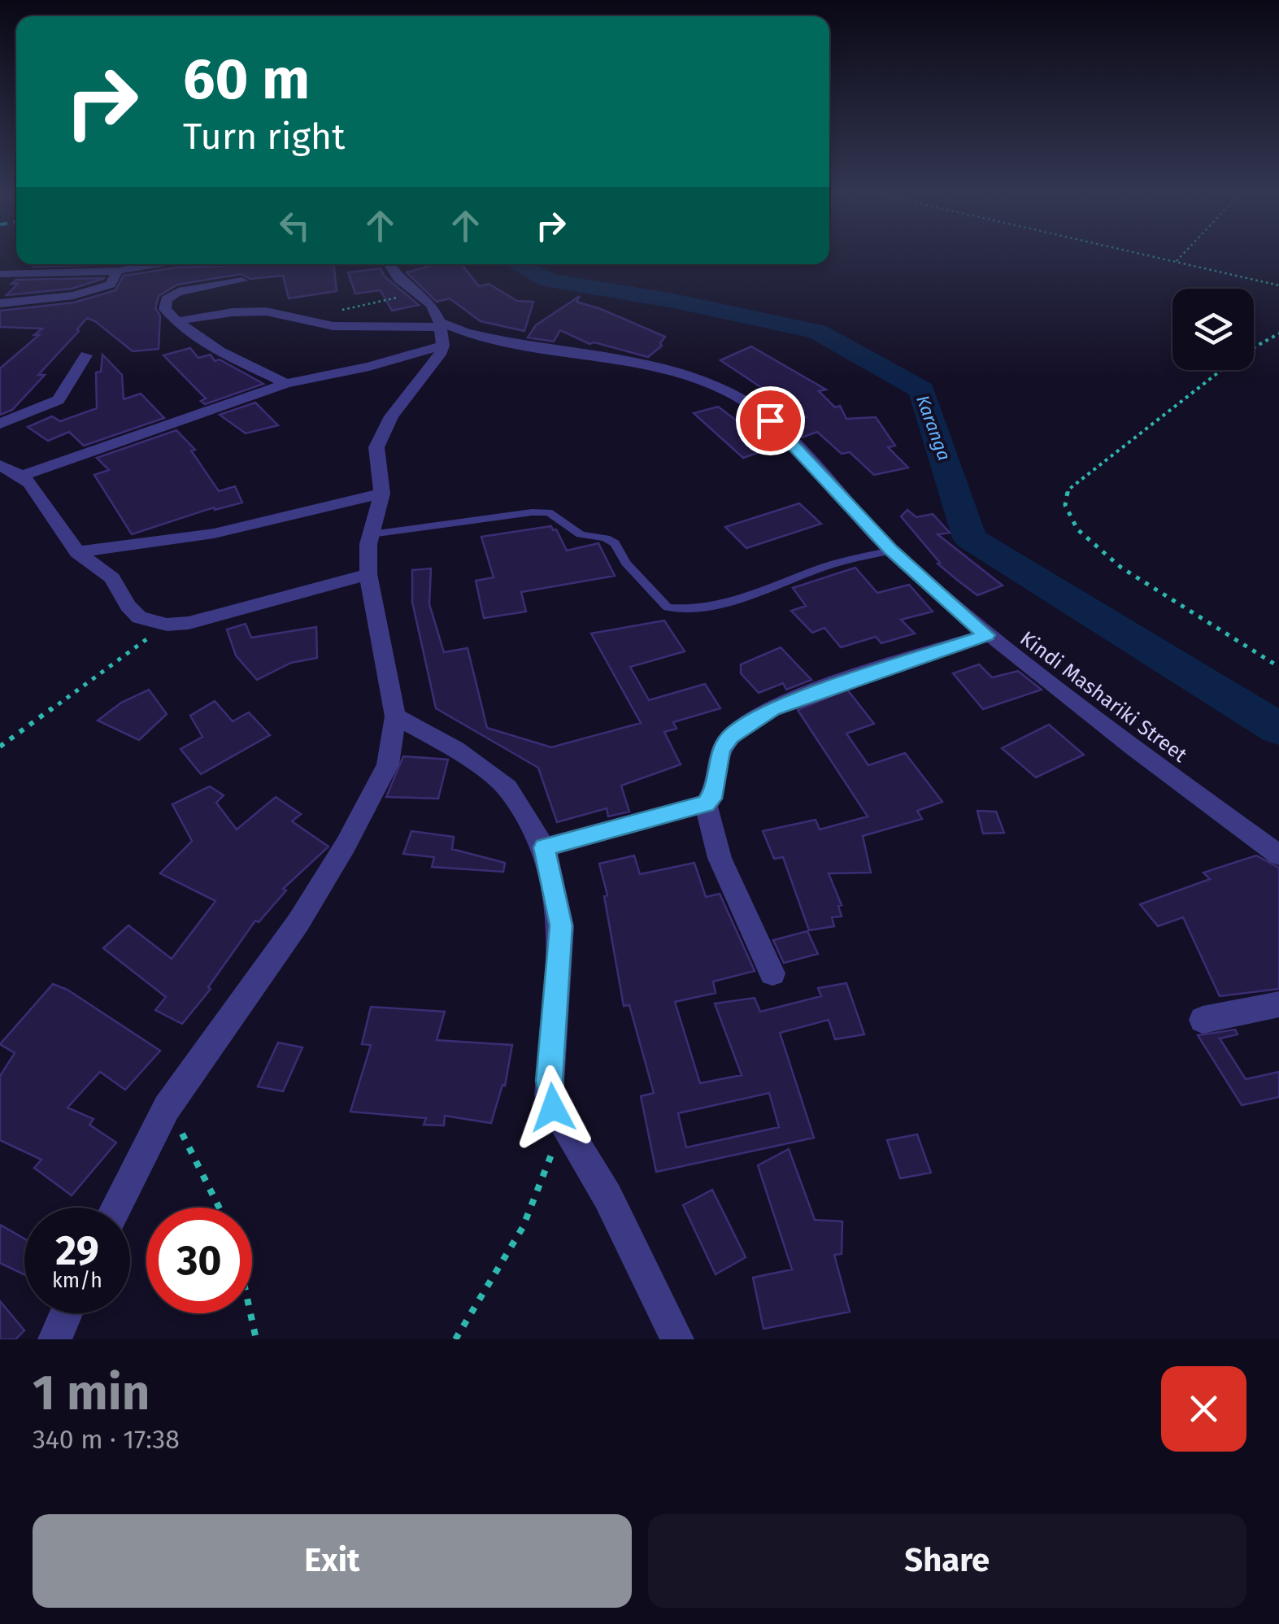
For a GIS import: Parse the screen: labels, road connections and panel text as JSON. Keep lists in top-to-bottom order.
{
  "streets": {
    "street": ["Kindi Mashariki Street"]
  },
  "water": ["Karanga"],
  "page": {
    "turn": ["60 m", "Turn right"],
    "speed": "29 km/h",
    "limit": "30",
    "heading": ["1 min", "340 m · 17:38"],
    "buttons": ["Exit", "Share"]
  }
}
